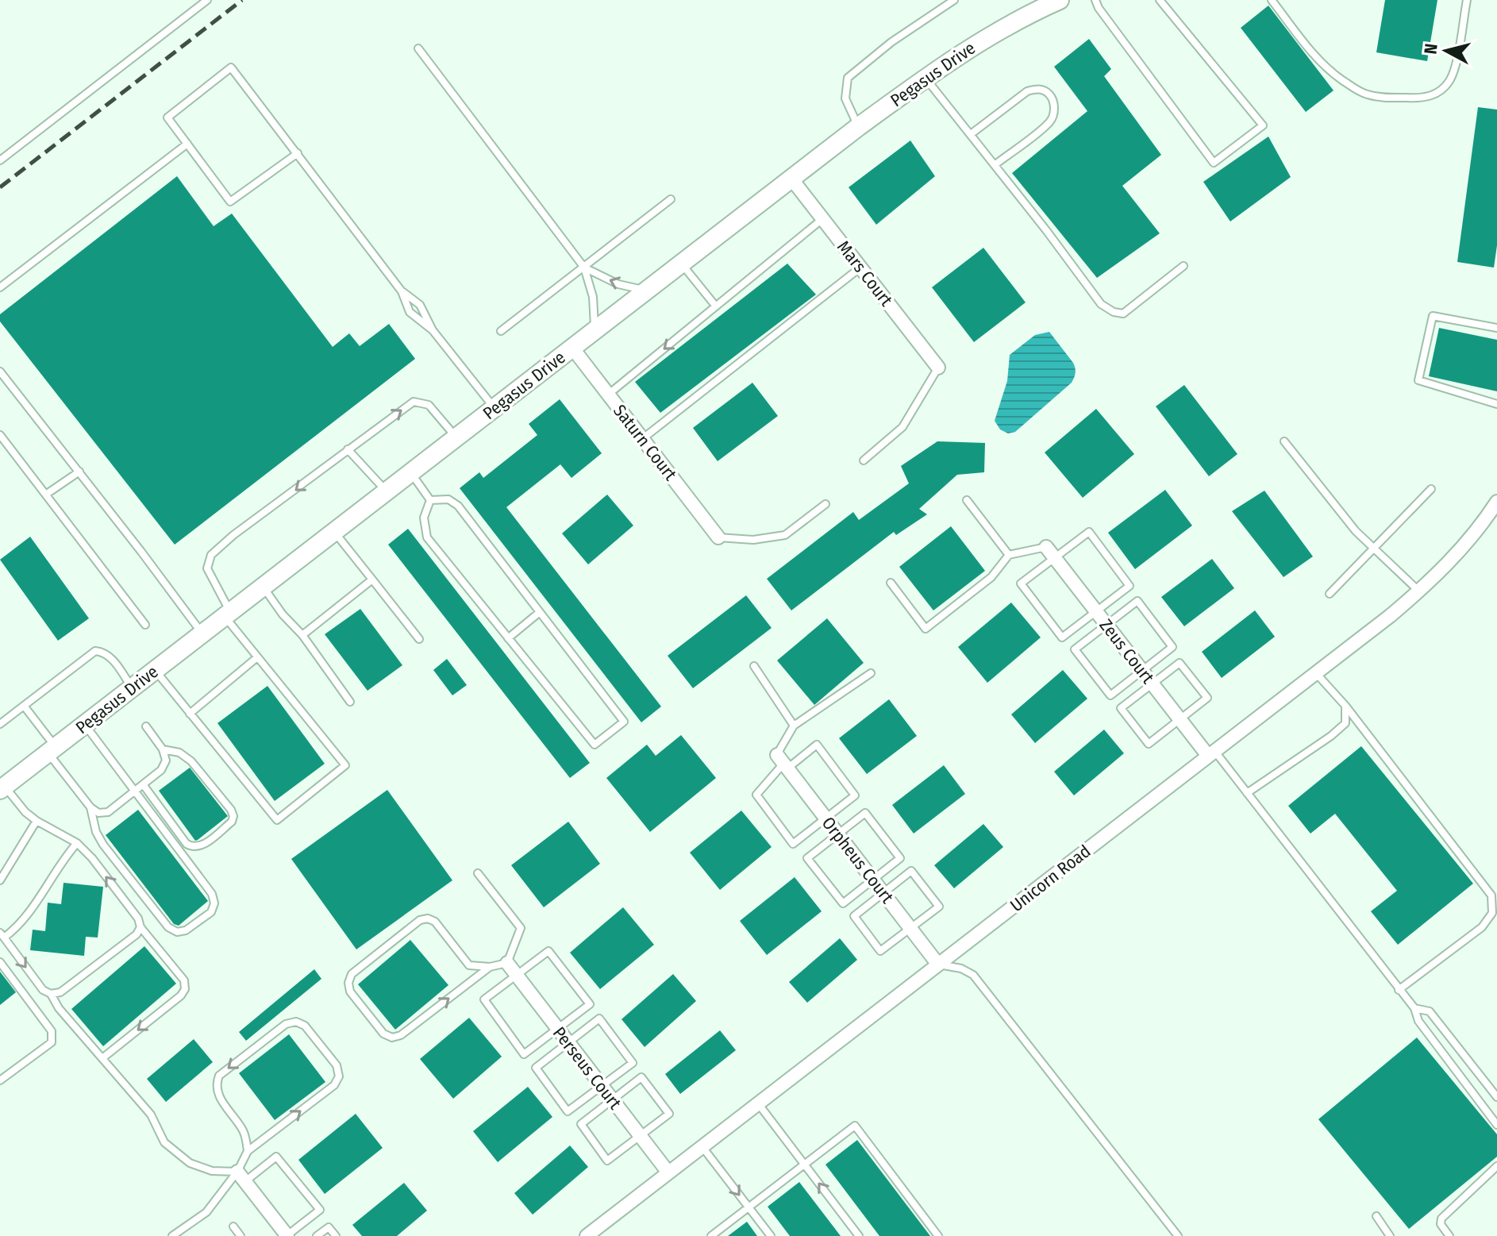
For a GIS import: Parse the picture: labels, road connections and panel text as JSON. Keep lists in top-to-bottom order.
{
  "streets": {
    "street": [
      "Pegasus Drive",
      "Mars Court",
      "Saturn Court",
      "Zeus Court",
      "Orpheus Court",
      "Unicorn Road",
      "Perseus Court"
    ]
  },
  "crossings": [
    ["Pegasus Drive", "Mars Court"],
    ["Pegasus Drive", "Saturn Court"],
    ["Zeus Court", "Unicorn Road"],
    ["Orpheus Court", "Unicorn Road"],
    ["Unicorn Road", "Perseus Court"]
  ],
  "north": "left"
}
